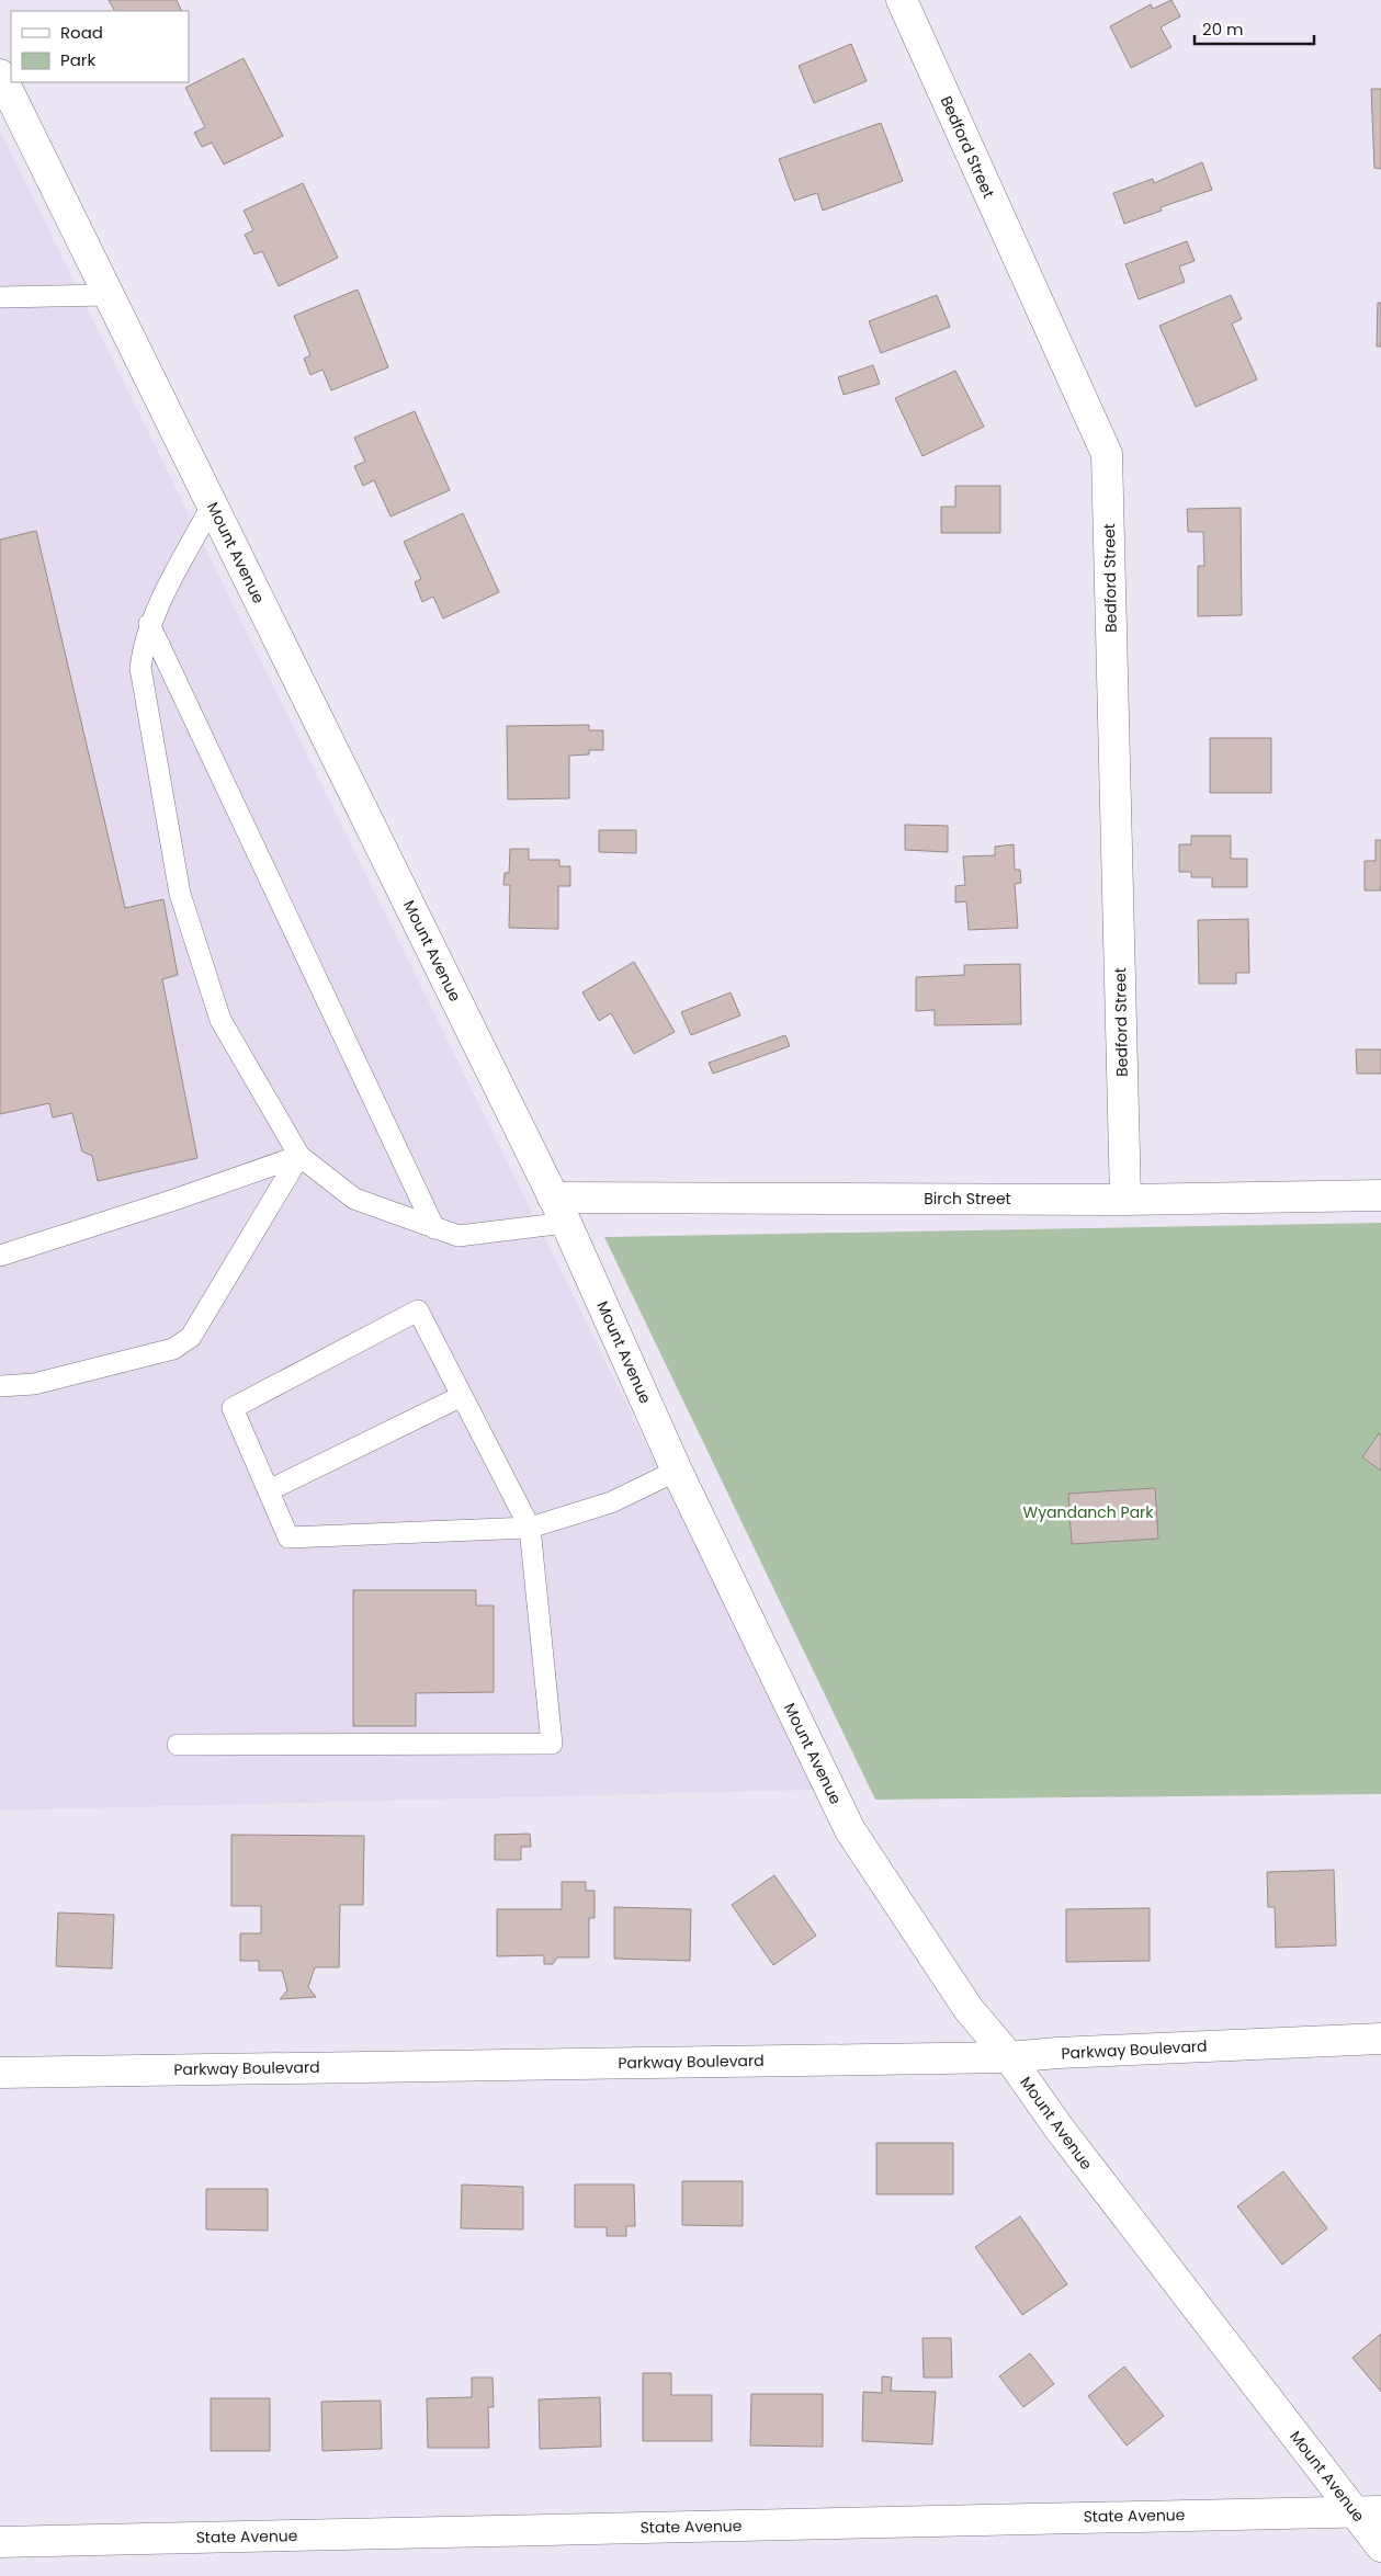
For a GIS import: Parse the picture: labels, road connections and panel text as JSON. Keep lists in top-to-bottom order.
{
  "streets": {
    "street": [
      "Bedford Street",
      "Mount Avenue",
      "Birch Street",
      "Parkway Boulevard",
      "State Avenue"
    ]
  },
  "crossings": [
    ["Bedford Street", "Birch Street"],
    ["Mount Avenue", "Birch Street"],
    ["Mount Avenue", "Parkway Boulevard"],
    ["Mount Avenue", "State Avenue"]
  ],
  "parks": ["Wyandanch Park"],
  "legend": ["Road", "Park"],
  "scale_bar": "20 m"
}
